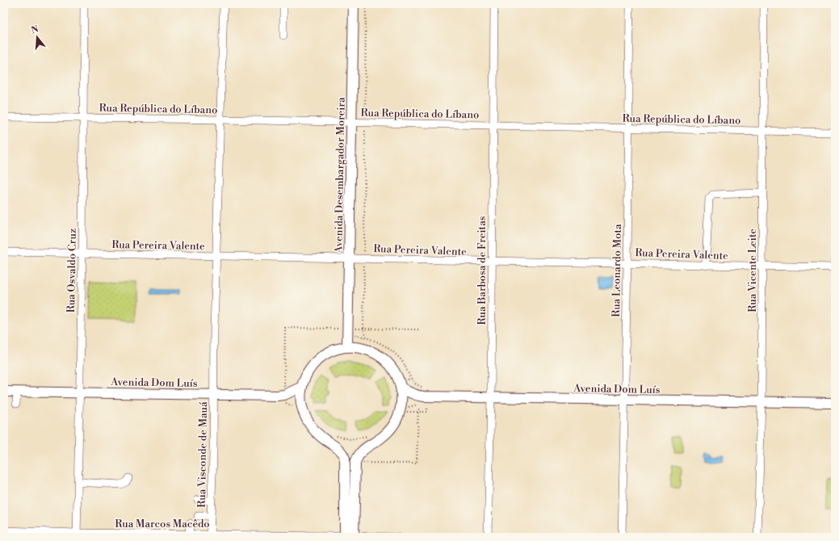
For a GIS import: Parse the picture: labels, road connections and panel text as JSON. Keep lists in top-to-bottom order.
{
  "streets": {
    "main road": ["Avenida Desembargador Moreira", "Avenida Dom Luís"],
    "street": [
      "Rua República do Líbano",
      "Rua Pereira Valente",
      "Rua Osvaldo Cruz",
      "Rua Barbosa de Freitas",
      "Rua Leonardo Mota",
      "Rua Vicente Leite",
      "Rua Visconde de Mauá",
      "Rua Marcos Macêdo"
    ]
  },
  "crossings": [
    ["Rua República do Líbano", "Avenida Desembargador Moreira"],
    ["Rua República do Líbano", "Rua Osvaldo Cruz"],
    ["Rua República do Líbano", "Rua Barbosa de Freitas"],
    ["Rua República do Líbano", "Rua Leonardo Mota"],
    ["Rua República do Líbano", "Rua Vicente Leite"],
    ["Rua República do Líbano", "Rua Visconde de Mauá"],
    ["Avenida Desembargador Moreira", "Rua Pereira Valente"],
    ["Rua Pereira Valente", "Rua Osvaldo Cruz"],
    ["Rua Pereira Valente", "Rua Barbosa de Freitas"],
    ["Rua Pereira Valente", "Rua Leonardo Mota"],
    ["Rua Pereira Valente", "Rua Vicente Leite"],
    ["Rua Pereira Valente", "Rua Visconde de Mauá"],
    ["Rua Osvaldo Cruz", "Avenida Dom Luís"],
    ["Rua Osvaldo Cruz", "Rua Marcos Macêdo"],
    ["Rua Barbosa de Freitas", "Avenida Dom Luís"],
    ["Rua Leonardo Mota", "Avenida Dom Luís"],
    ["Rua Vicente Leite", "Avenida Dom Luís"],
    ["Avenida Dom Luís", "Rua Visconde de Mauá"],
    ["Rua Visconde de Mauá", "Rua Marcos Macêdo"]
  ],
  "north": "top"
}
